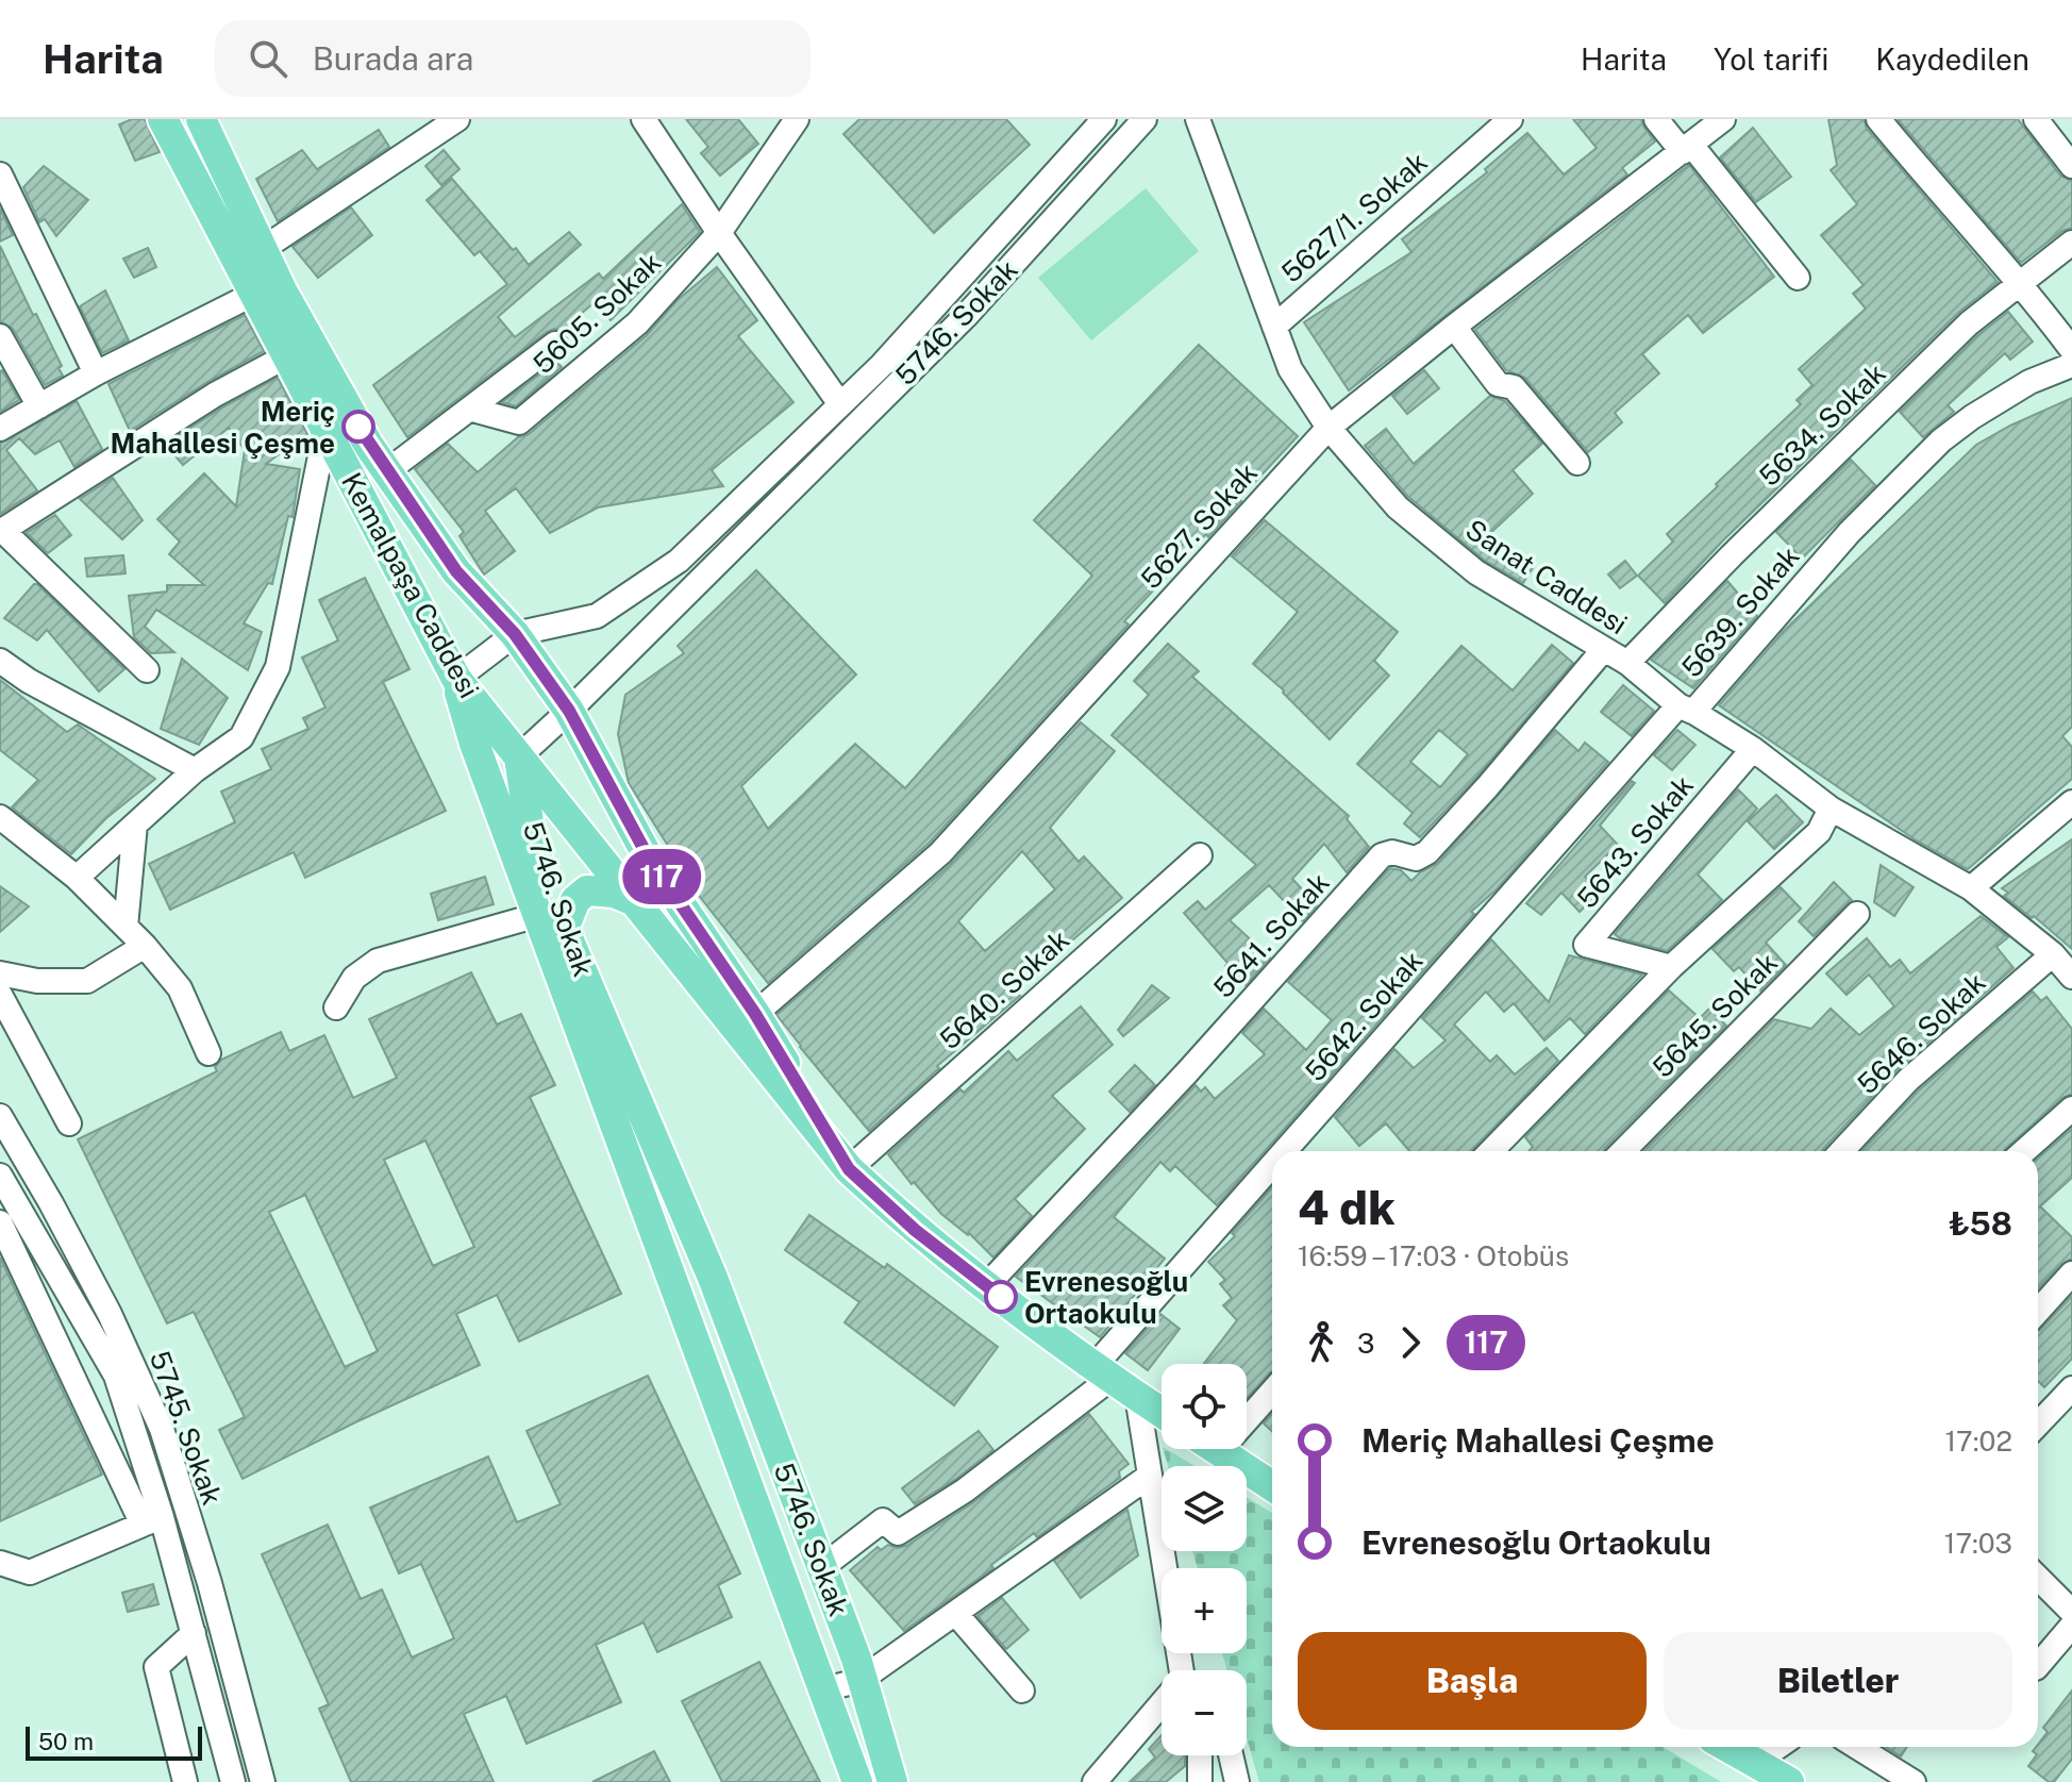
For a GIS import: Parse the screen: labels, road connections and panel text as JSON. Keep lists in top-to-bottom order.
{
  "streets": {
    "main road": ["5746. Sokak", "Kemalpaşa Caddesi"],
    "street": [
      "5627/1. Sokak",
      "5605. Sokak",
      "5634. Sokak",
      "5627. Sokak",
      "Sanat Caddesi",
      "5639. Sokak",
      "5643. Sokak",
      "5641. Sokak",
      "5640. Sokak",
      "5645. Sokak",
      "5642. Sokak",
      "5646. Sokak",
      "5745. Sokak"
    ]
  },
  "crossings": [
    ["5627/1. Sokak", "Sanat Caddesi"],
    ["5746. Sokak", "Kemalpaşa Caddesi"],
    ["5746. Sokak", "5642. Sokak"],
    ["5634. Sokak", "Sanat Caddesi"],
    ["5627. Sokak", "Sanat Caddesi"],
    ["5627. Sokak", "Kemalpaşa Caddesi"],
    ["Sanat Caddesi", "5639. Sokak"],
    ["Sanat Caddesi", "5641. Sokak"],
    ["Sanat Caddesi", "5642. Sokak"],
    ["Kemalpaşa Caddesi", "5641. Sokak"],
    ["Kemalpaşa Caddesi", "5640. Sokak"],
    ["Kemalpaşa Caddesi", "5642. Sokak"],
    ["5639. Sokak", "5643. Sokak"],
    ["5639. Sokak", "5642. Sokak"]
  ],
  "places": ["Meriç Mahallesi Çeşme", "Evrenesoğlu Ortaokulu"],
  "lines": ["bus line 117"],
  "scale_bar": "50 m",
  "page": {
    "header": "Harita",
    "search": "Burada ara",
    "nav": ["Harita", "Yol tarifi", "Kaydedilen"],
    "on_map": "117",
    "heading": ["4 dk", "16:59 – 17:03 · Otobüs", "₺58"],
    "legs": ["3", "117"],
    "map_buttons": ["+", "−"],
    "list": [
      {
        "name": "Meriç Mahallesi Çeşme",
        "value": "17:02"
      },
      {
        "name": "Evrenesoğlu Ortaokulu",
        "value": "17:03"
      }
    ],
    "buttons": ["Başla", "Biletler"],
    "scale": "50 m"
  }
}
